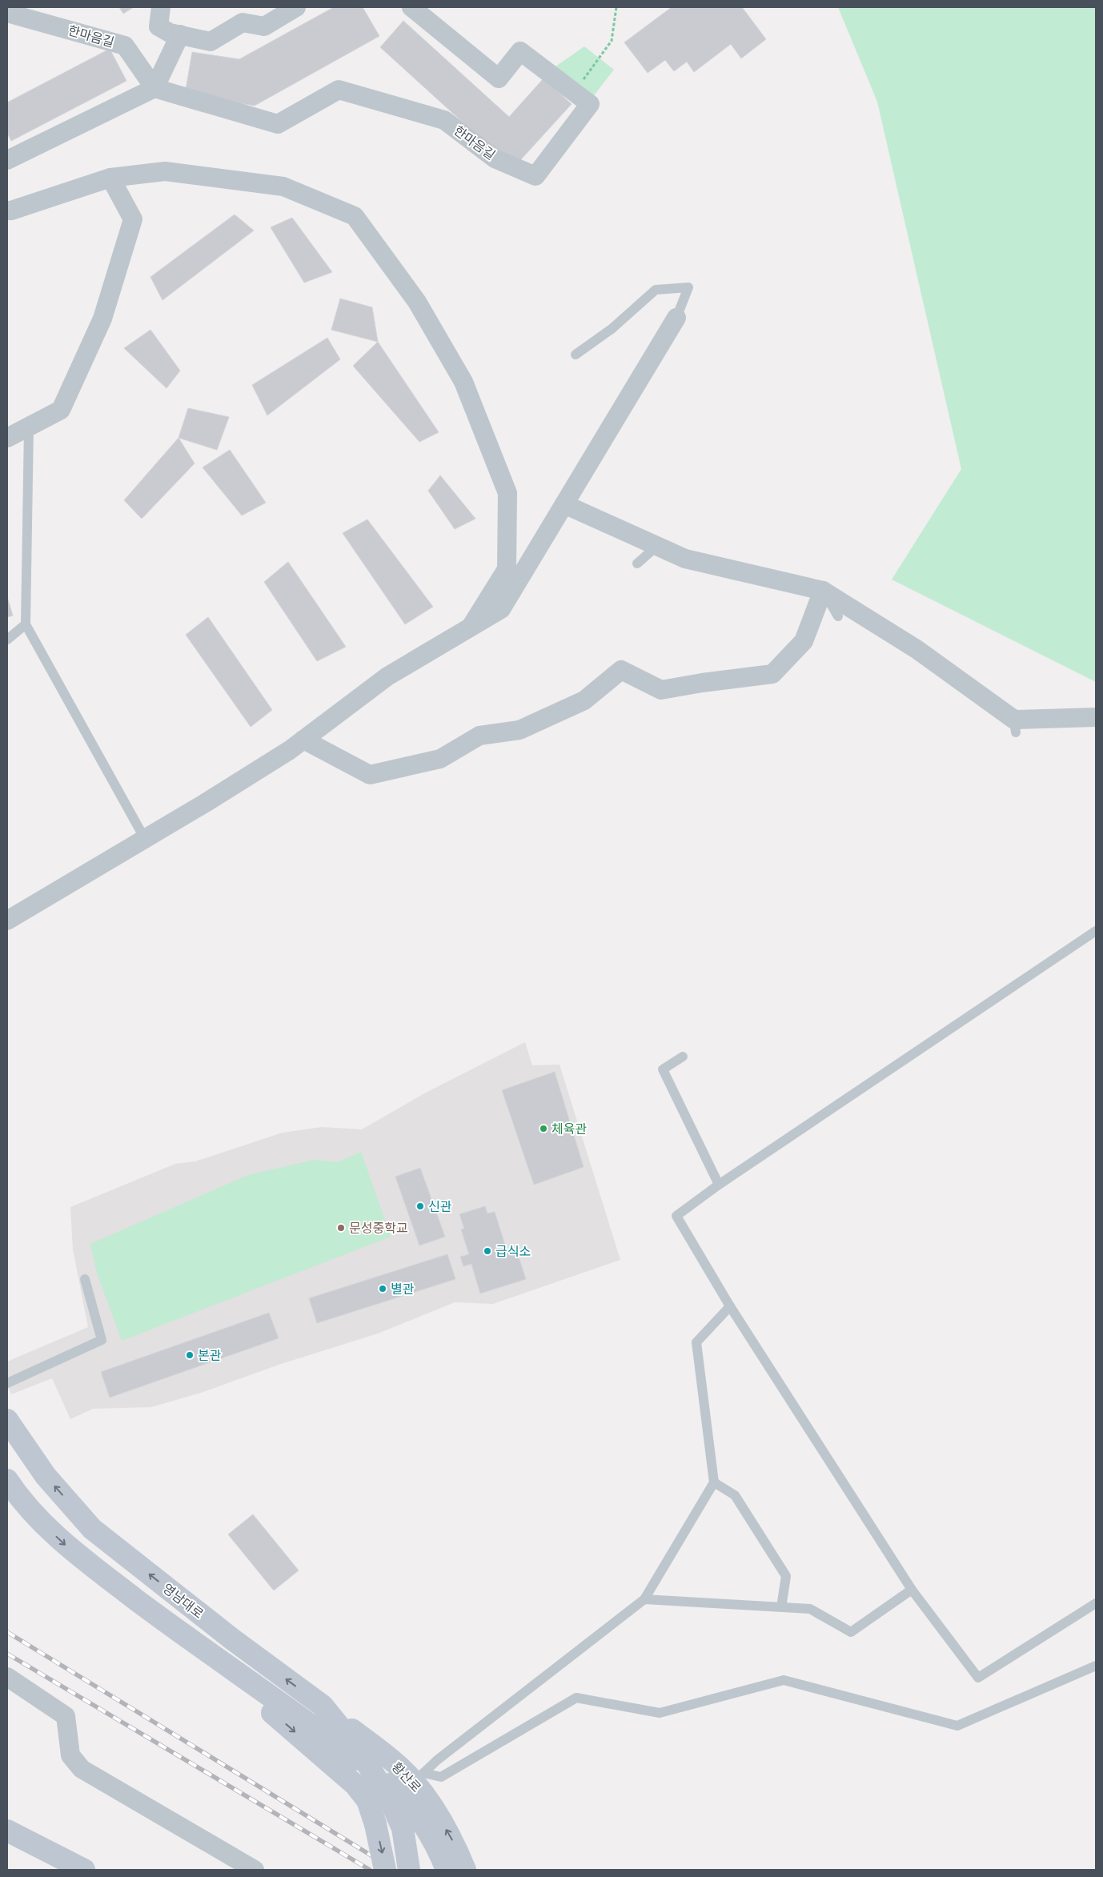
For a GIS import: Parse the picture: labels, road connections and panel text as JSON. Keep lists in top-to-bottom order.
{
  "streets": {
    "main road": ["영남대로", "황산로"],
    "street": ["한마음길"]
  },
  "crossings": [
    ["영남대로", "황산로"]
  ],
  "places": [
    "체육관",
    "신관",
    "문성중학교",
    "급식소",
    "별관",
    "본관"
  ]
}
